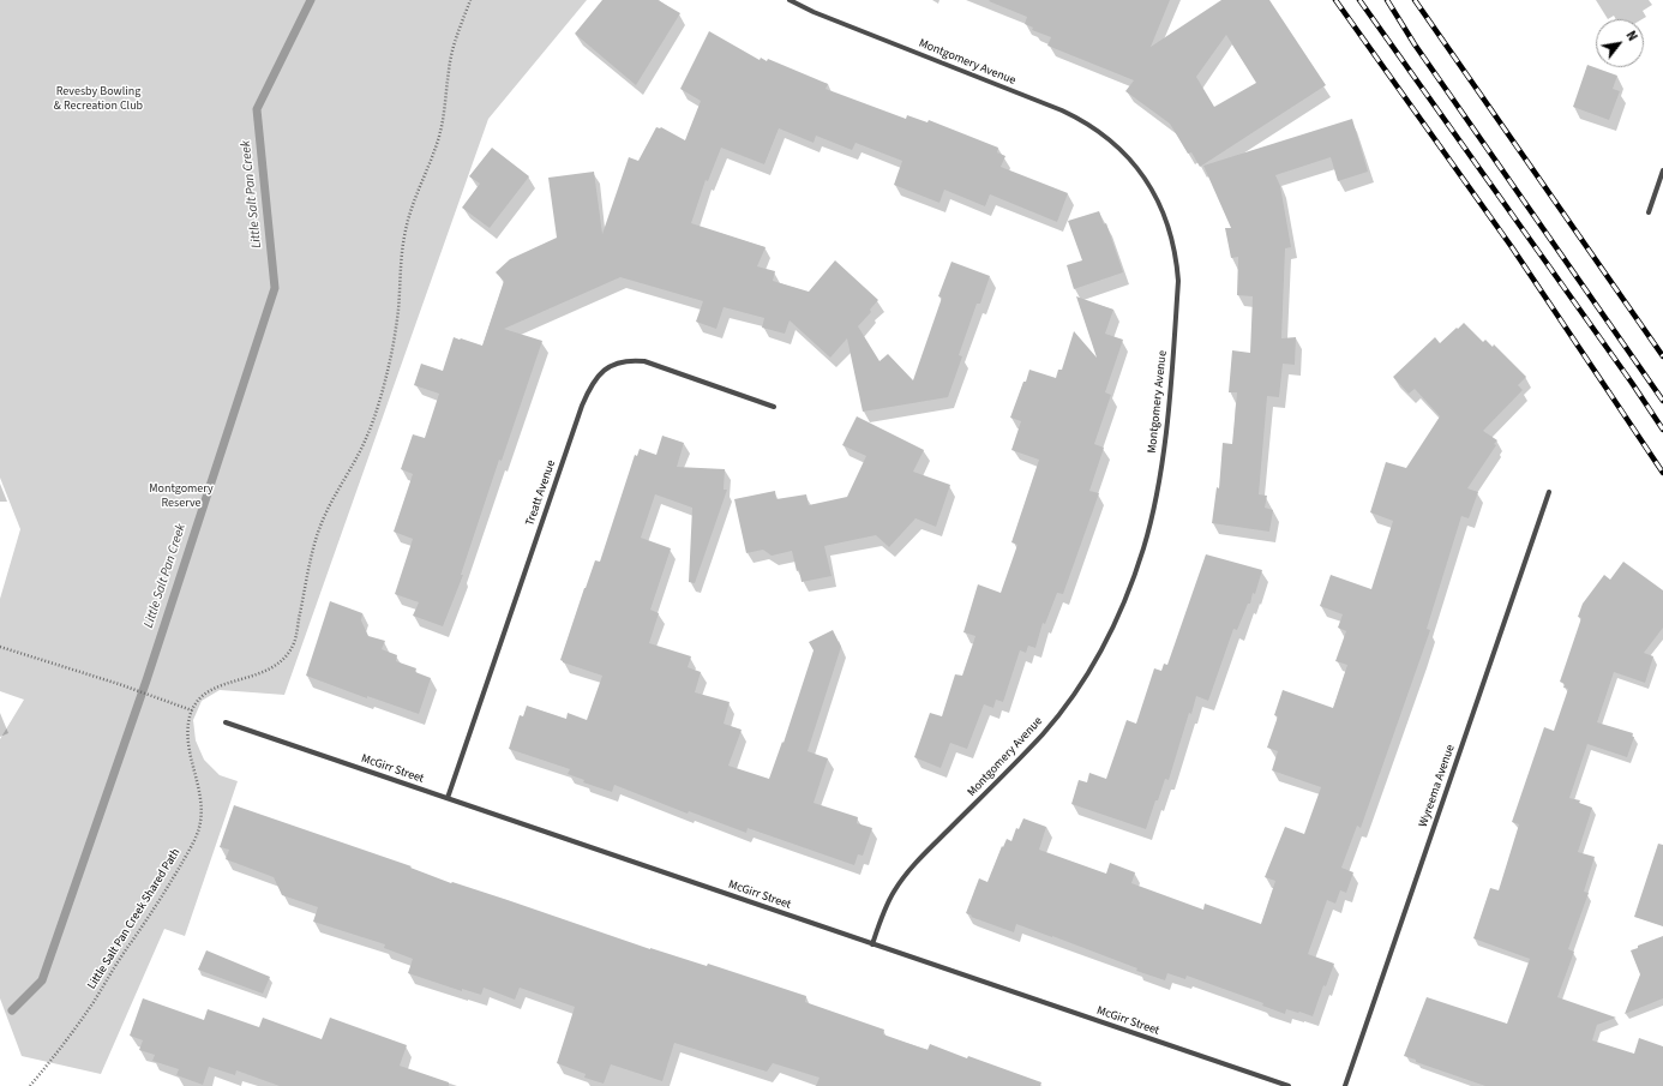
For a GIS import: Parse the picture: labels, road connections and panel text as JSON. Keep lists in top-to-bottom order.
{
  "streets": {
    "street": [
      "Montgomery Avenue",
      "Treatt Avenue",
      "McGirr Street",
      "Wyreema Avenue"
    ],
    "path": ["Little Salt Pan Creek Shared Path"]
  },
  "crossings": [
    ["Montgomery Avenue", "McGirr Street"],
    ["Treatt Avenue", "McGirr Street"]
  ],
  "water": ["Little Salt Pan Creek"],
  "parks": ["Revesby Bowling & Recreation Club", "Montgomery Reserve"],
  "north": "top right"
}
